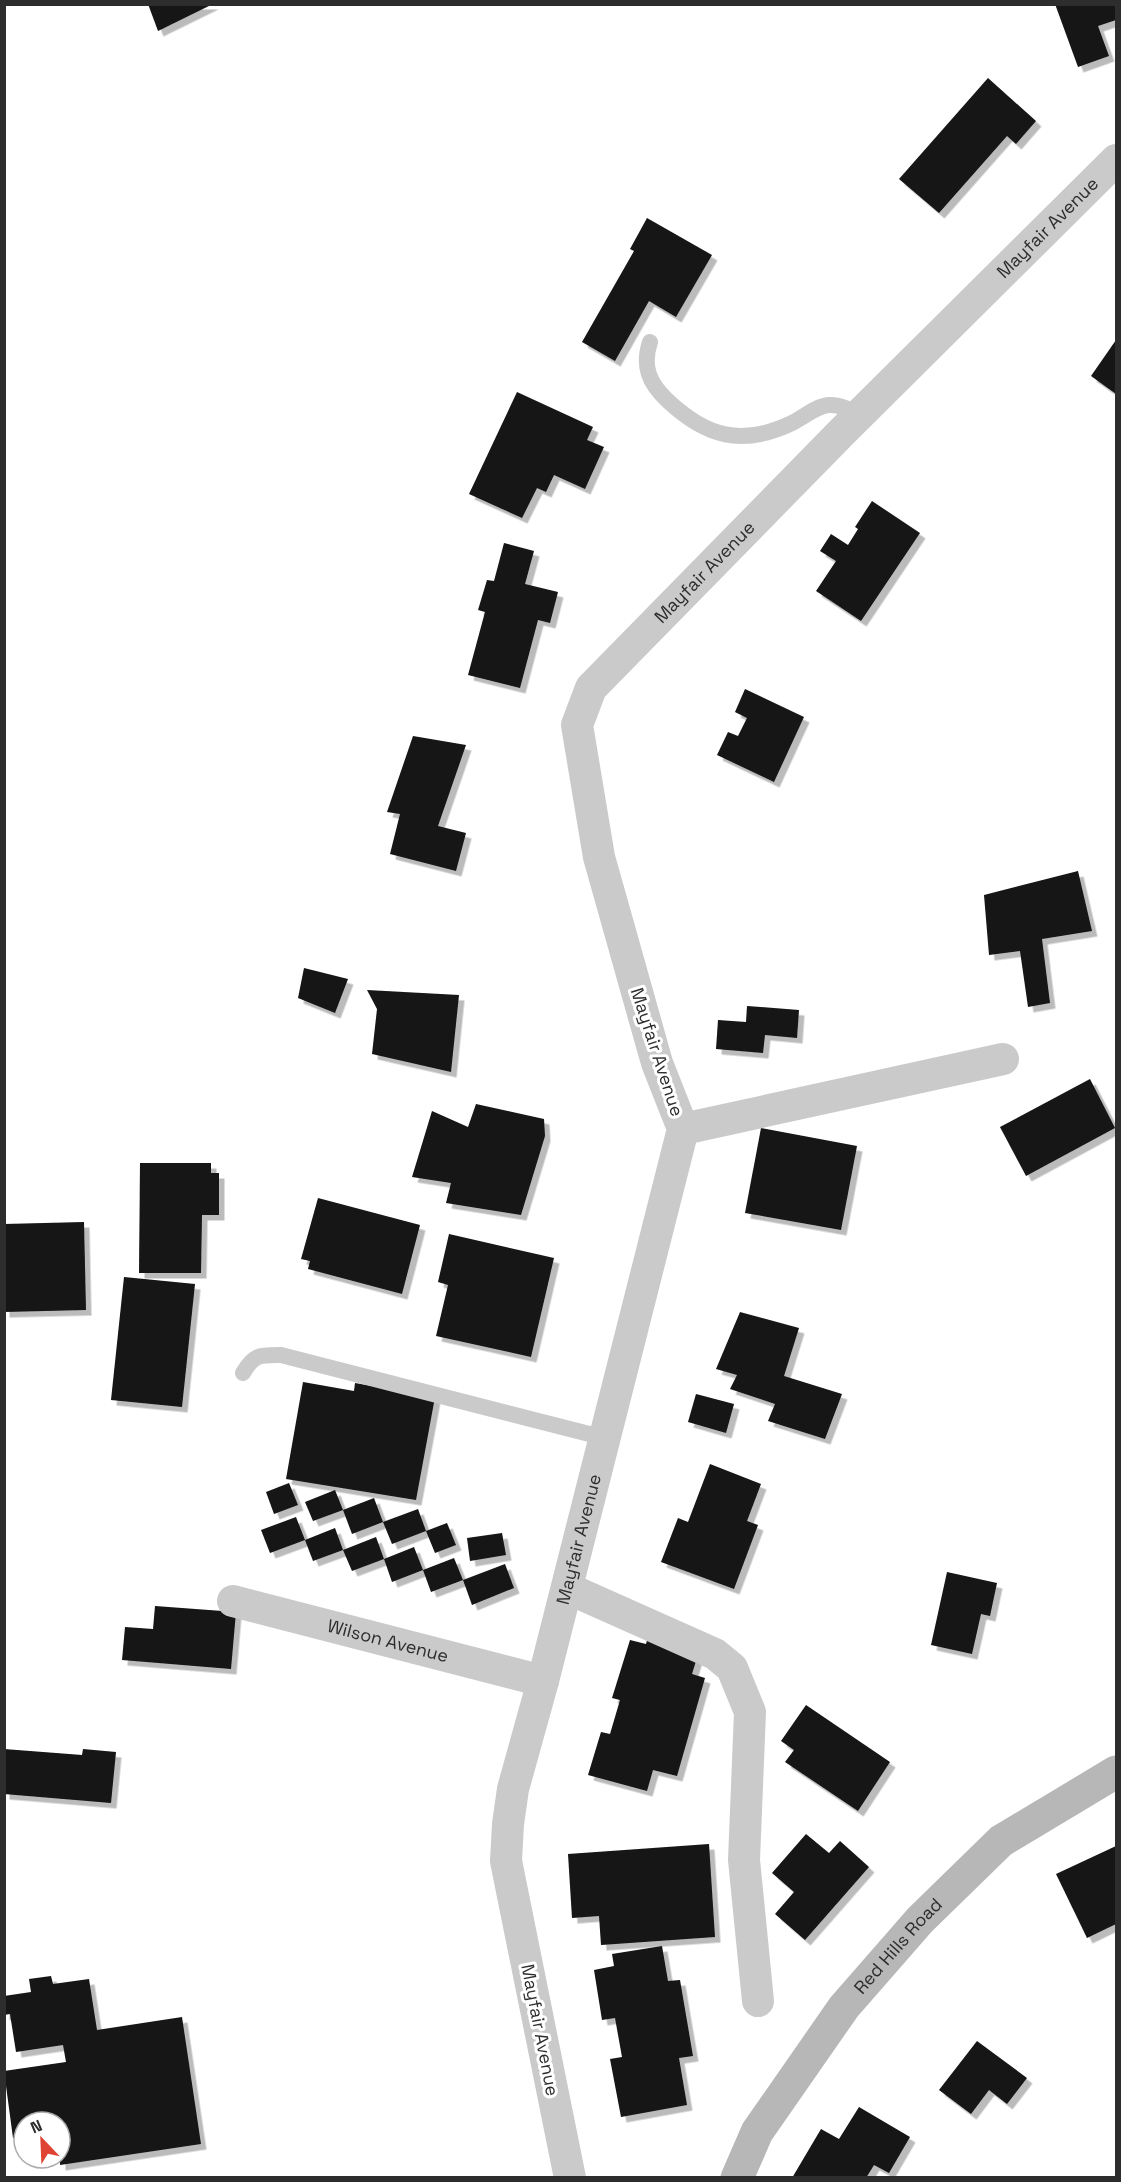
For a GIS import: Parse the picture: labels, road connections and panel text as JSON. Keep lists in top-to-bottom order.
{
  "streets": {
    "main road": ["Red Hills Road"],
    "street": ["Mayfair Avenue", "Wilson Avenue"]
  },
  "crossings": [
    ["Mayfair Avenue", "Wilson Avenue"]
  ],
  "north": "top left"
}
